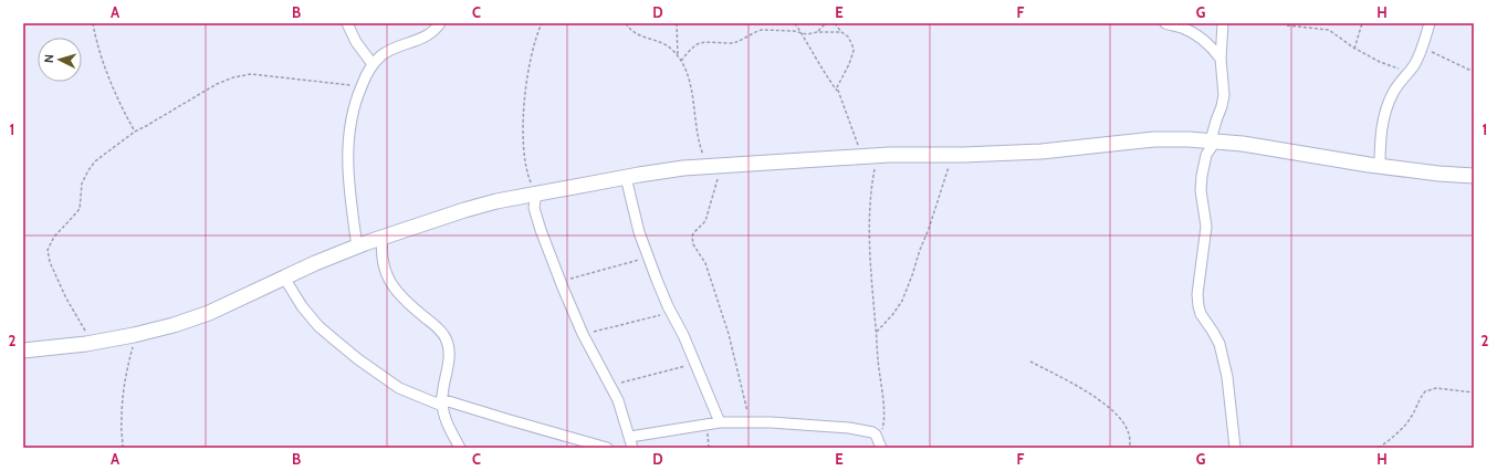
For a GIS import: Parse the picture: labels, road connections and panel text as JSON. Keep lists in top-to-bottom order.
{
  "north": "left",
  "grid": {
    "columns": [
      "A",
      "B",
      "C",
      "D",
      "E",
      "F",
      "G",
      "H"
    ],
    "rows": ["1", "2"]
  }
}
